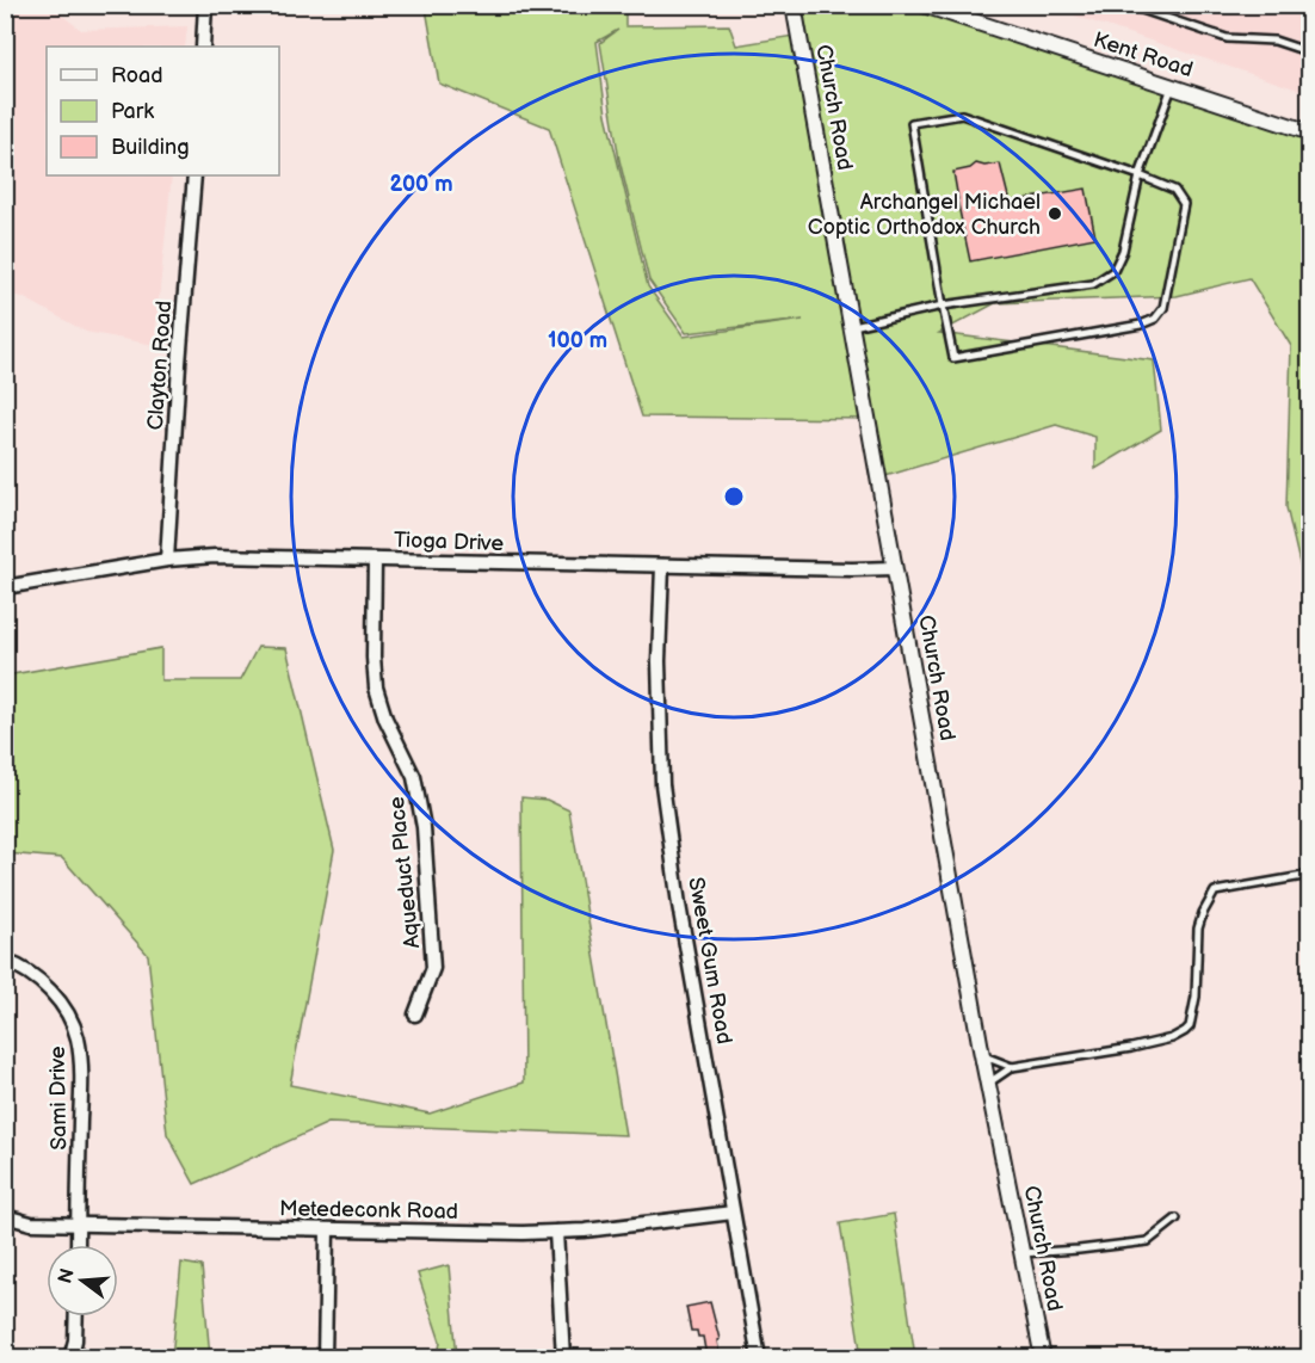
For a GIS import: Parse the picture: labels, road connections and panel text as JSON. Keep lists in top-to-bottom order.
{
  "streets": {
    "street": [
      "Kent Road",
      "Church Road",
      "Clayton Road",
      "Tioga Drive",
      "Aqueduct Place",
      "Sweet Gum Road",
      "Sami Drive",
      "Metedeconk Road"
    ]
  },
  "crossings": [
    ["Church Road", "Tioga Drive"],
    ["Clayton Road", "Tioga Drive"],
    ["Tioga Drive", "Aqueduct Place"],
    ["Tioga Drive", "Sweet Gum Road"],
    ["Sweet Gum Road", "Metedeconk Road"],
    ["Sami Drive", "Metedeconk Road"]
  ],
  "places": ["Archangel Michael Coptic Orthodox Church"],
  "legend": ["Road", "Park", "Building"],
  "north": "left",
  "rings": ["200 m", "100 m"]
}
